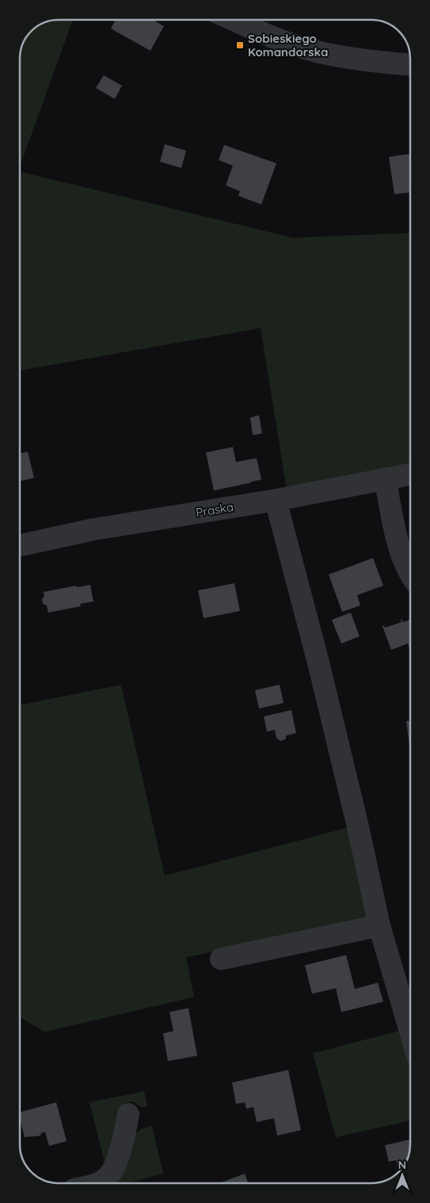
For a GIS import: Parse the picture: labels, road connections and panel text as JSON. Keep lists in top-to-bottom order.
{
  "streets": {
    "street": ["Praska"]
  },
  "places": {
    "transit": ["Sobieskiego Komandorska"]
  },
  "north": "top"
}
